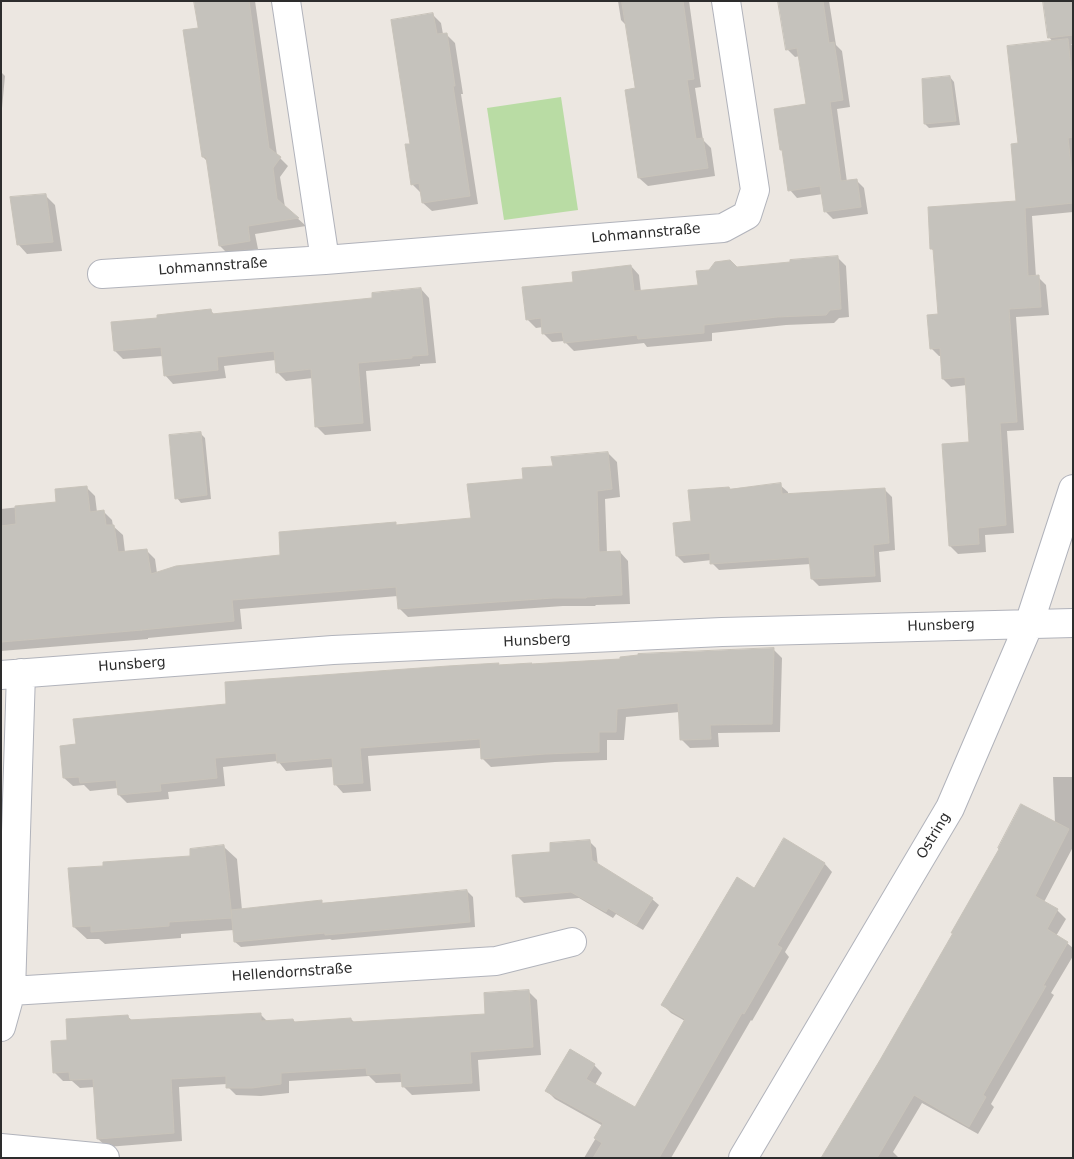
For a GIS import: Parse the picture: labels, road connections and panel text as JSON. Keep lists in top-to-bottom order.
{
  "streets": {
    "street": [
      "Lohmannstraße",
      "Hunsberg",
      "Ostring",
      "Hellendornstraße"
    ]
  },
  "crossings": [
    ["Hunsberg", "Ostring"]
  ]
}
